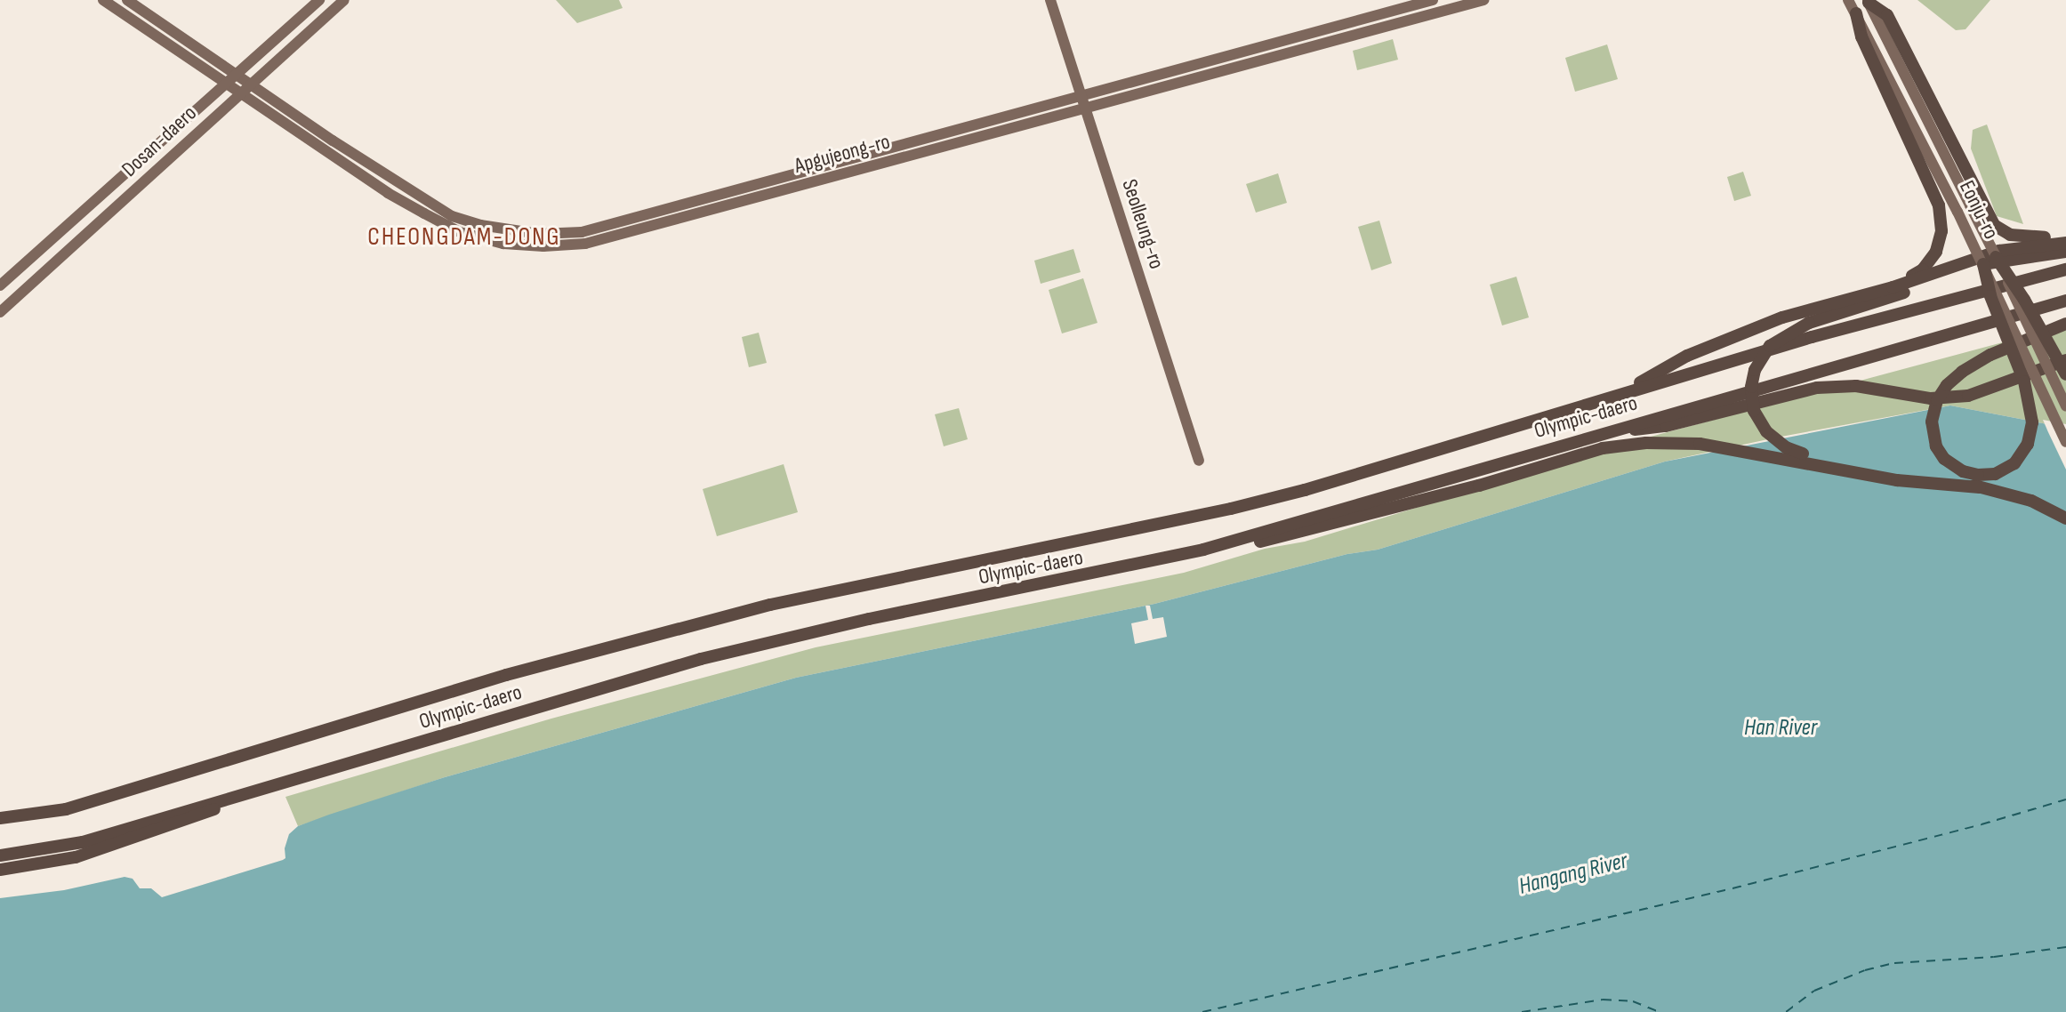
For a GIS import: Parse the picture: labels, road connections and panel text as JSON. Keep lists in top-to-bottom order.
{
  "streets": {
    "highway": ["Olympic-daero"],
    "main road": [
      "Dosan-daero",
      "Apgujeong-ro",
      "Eonju-ro",
      "Seolleung-ro"
    ]
  },
  "crossings": [
    ["Dosan-daero", "Apgujeong-ro"],
    ["Apgujeong-ro", "Seolleung-ro"]
  ],
  "districts": ["CHEONGDAM-DONG"],
  "water": ["Han River", "Hangang River"]
}
